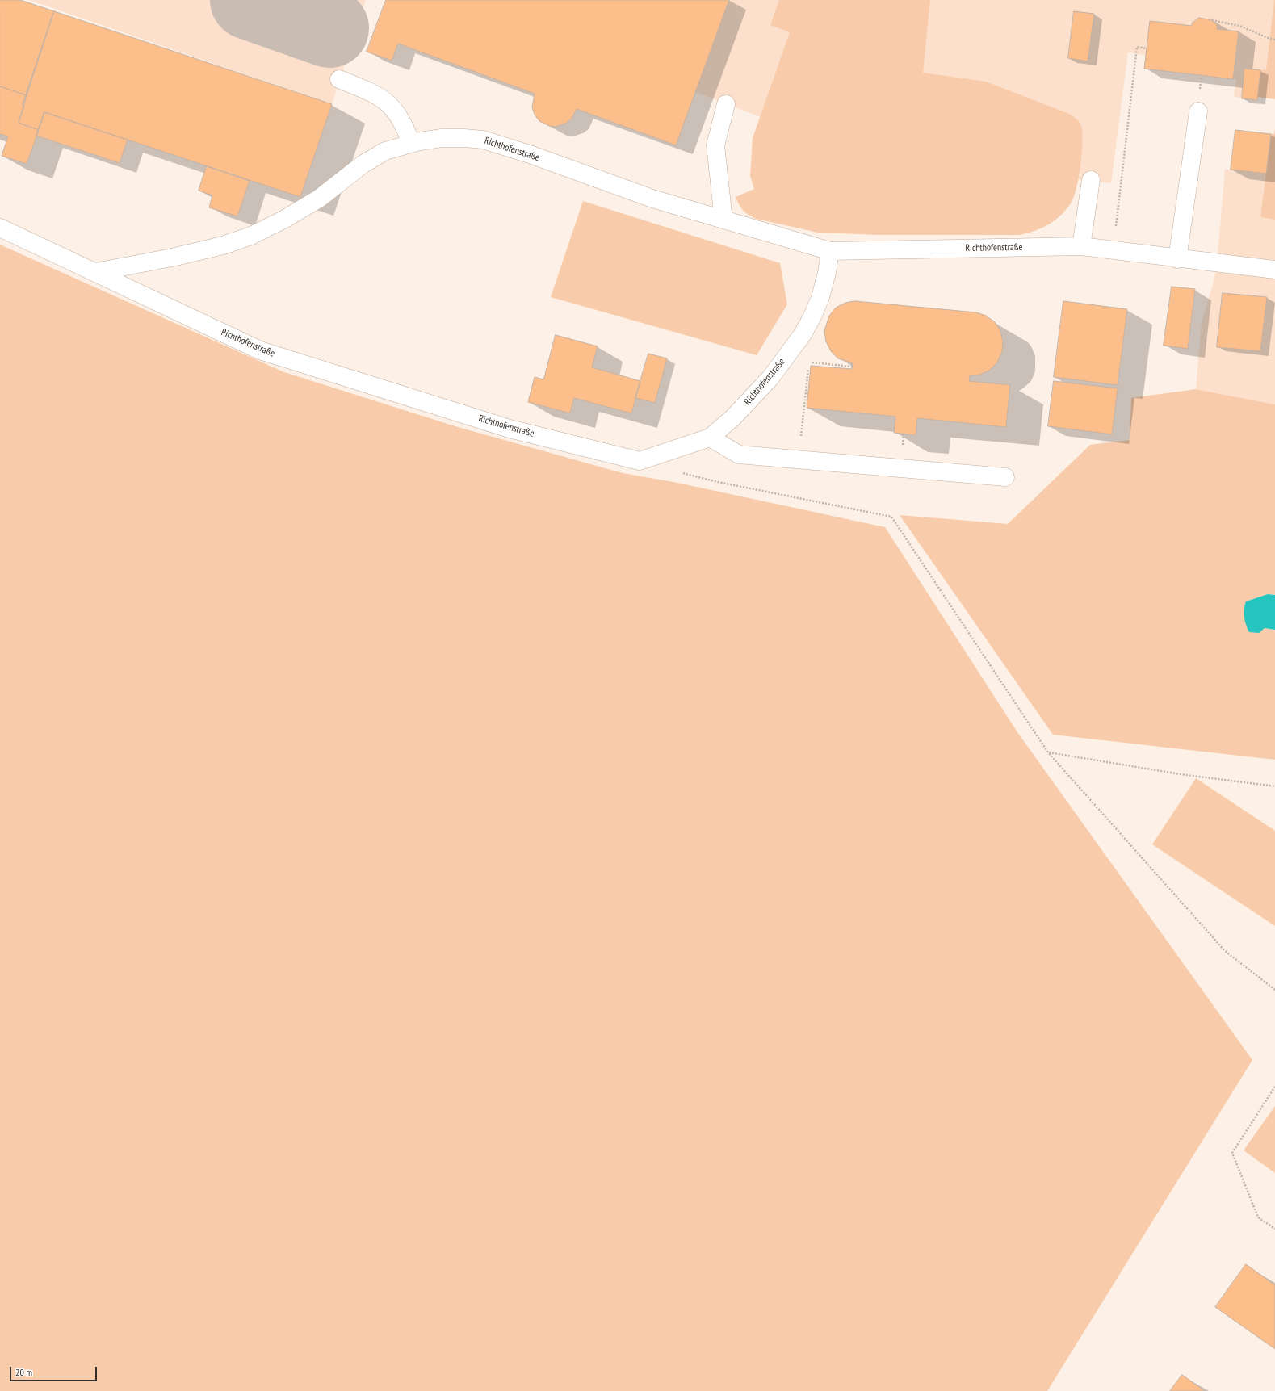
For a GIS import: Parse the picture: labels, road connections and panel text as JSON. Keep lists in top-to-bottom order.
{
  "streets": {
    "street": ["Richthofenstraße"]
  },
  "scale_bar": "20 m"
}
